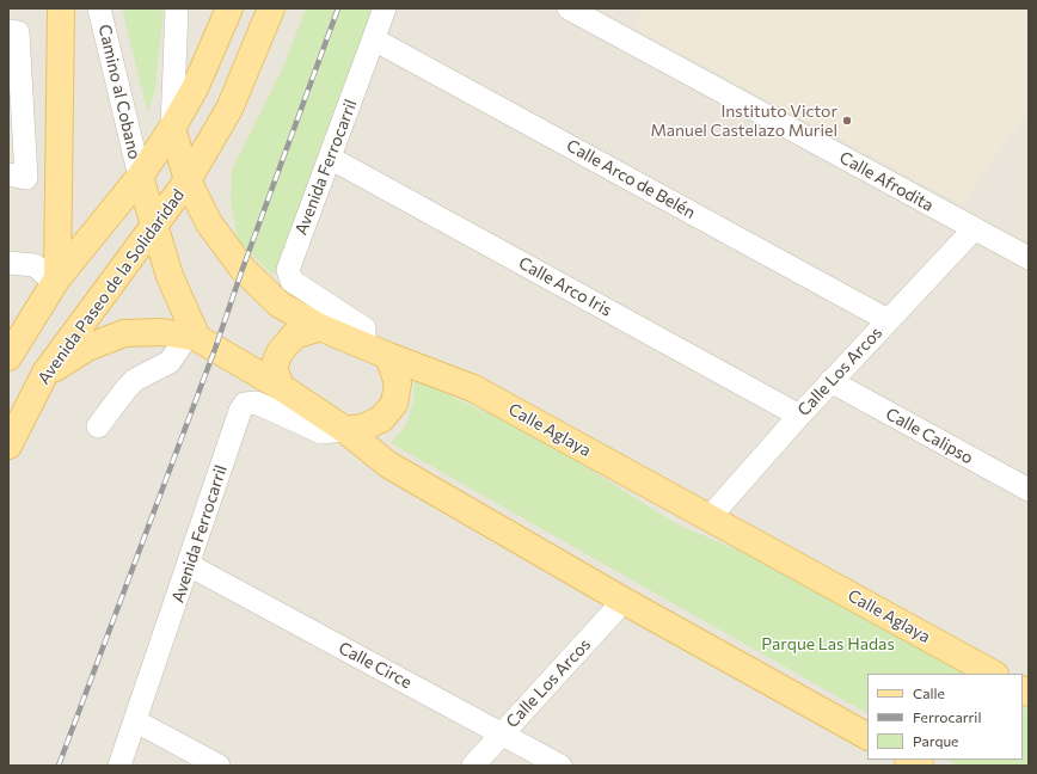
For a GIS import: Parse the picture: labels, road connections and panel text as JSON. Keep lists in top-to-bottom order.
{
  "streets": {
    "main road": ["Avenida Paseo de la Solidaridad", "Calle Aglaya"],
    "street": [
      "Camino al Cobano",
      "Avenida Ferrocarril",
      "Calle Arco de Belén",
      "Calle Afrodita",
      "Calle Arco Iris",
      "Calle Los Arcos",
      "Calle Calipso",
      "Calle Circe"
    ]
  },
  "crossings": [
    ["Avenida Ferrocarril", "Calle Arco de Belén"],
    ["Avenida Ferrocarril", "Calle Arco Iris"],
    ["Avenida Ferrocarril", "Calle Aglaya"],
    ["Avenida Ferrocarril", "Calle Circe"],
    ["Calle Arco de Belén", "Calle Los Arcos"],
    ["Calle Afrodita", "Calle Los Arcos"],
    ["Avenida Paseo de la Solidaridad", "Calle Aglaya"],
    ["Calle Arco Iris", "Calle Los Arcos"],
    ["Calle Los Arcos", "Calle Aglaya"],
    ["Calle Los Arcos", "Calle Calipso"],
    ["Calle Los Arcos", "Calle Circe"]
  ],
  "parks": ["Parque Las Hadas"],
  "places": ["Instituto Victor Manuel Castelazo Muriel"],
  "legend": ["Calle", "Ferrocarril", "Parque"]
}
